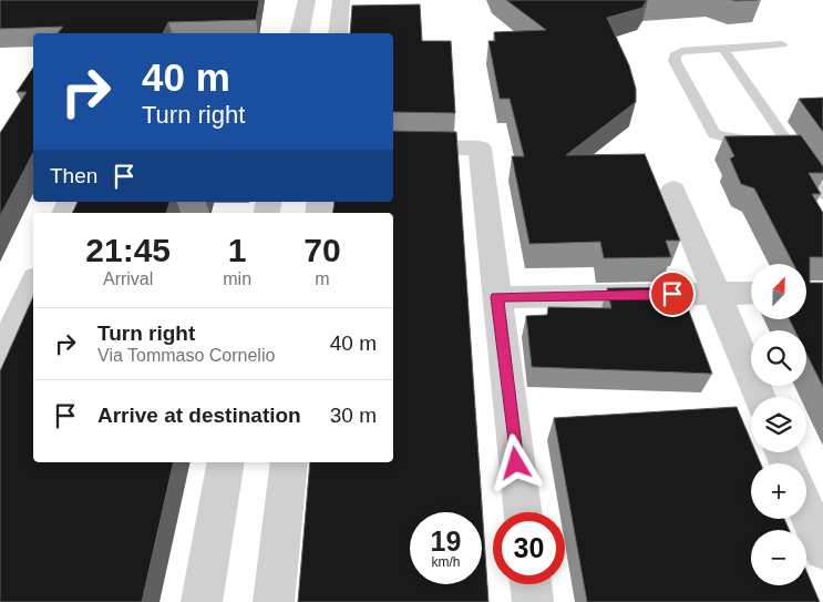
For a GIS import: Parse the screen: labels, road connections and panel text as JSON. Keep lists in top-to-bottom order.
{
  "north": "top right",
  "page": {
    "turn": ["40 m", "Turn right"],
    "then": "Then",
    "eta": [
      "21:45",
      "Arrival",
      "1",
      "min",
      "70",
      "m"
    ],
    "map_buttons": ["+", "−"],
    "list": [
      {
        "name": "Turn right",
        "note": "Via Tommaso Cornelio",
        "value": "40 m"
      },
      {
        "name": "Arrive at destination",
        "value": "30 m"
      }
    ],
    "speed": "19 km/h",
    "limit": "30"
  }
}
